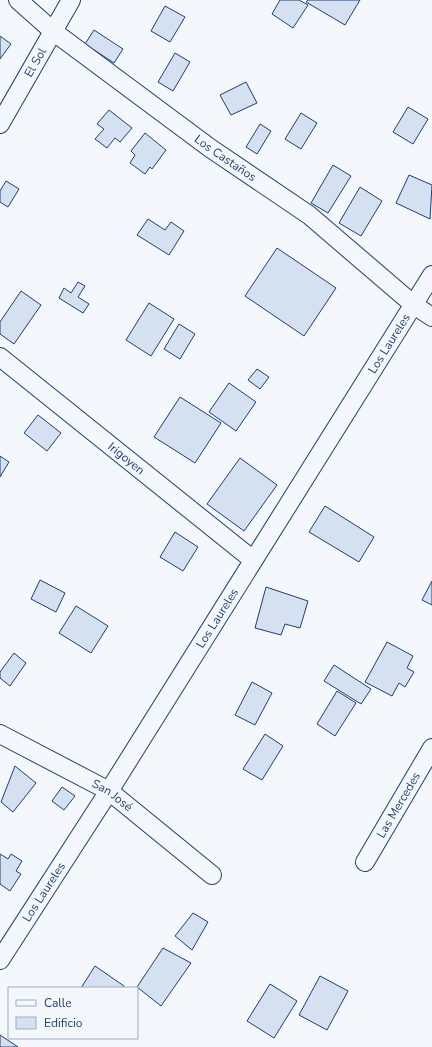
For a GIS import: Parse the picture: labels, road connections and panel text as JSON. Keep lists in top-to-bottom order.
{
  "streets": {
    "street": [
      "El Sol",
      "Los Castaños",
      "Los Laureles",
      "Irigoyen",
      "San José",
      "Las Mercedes"
    ]
  },
  "crossings": [
    ["El Sol", "Los Castaños"],
    ["Los Castaños", "Los Laureles"],
    ["Los Laureles", "Irigoyen"],
    ["Los Laureles", "San José"]
  ],
  "legend": ["Calle", "Edificio"]
}
